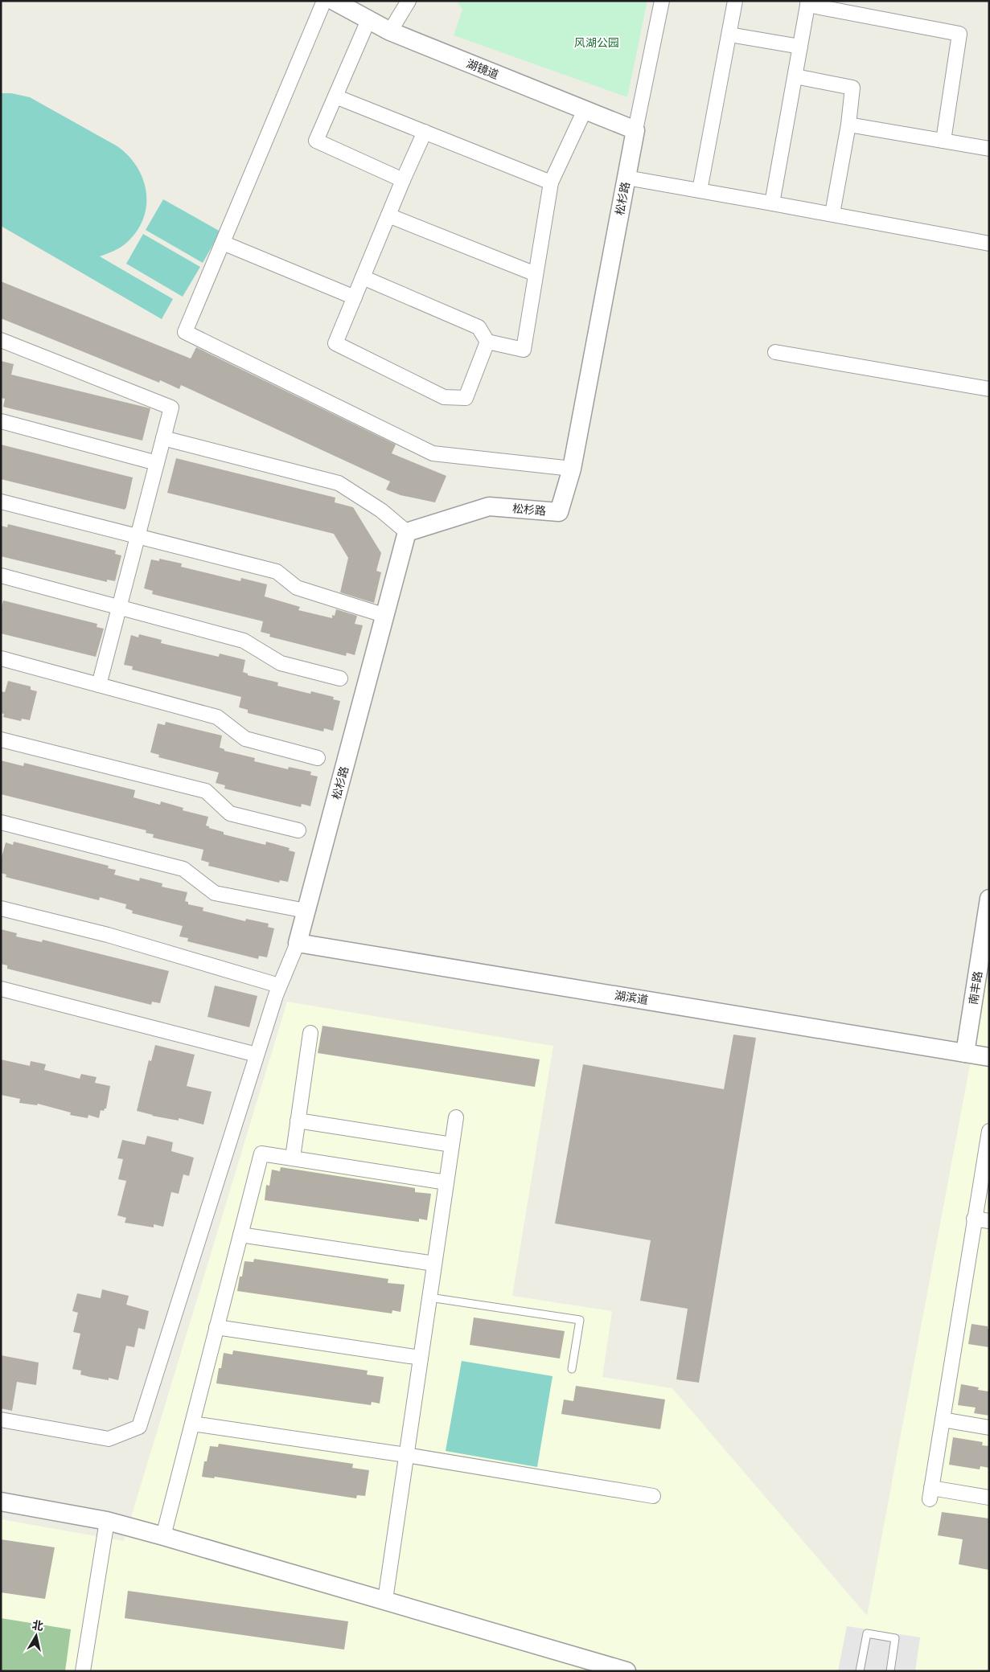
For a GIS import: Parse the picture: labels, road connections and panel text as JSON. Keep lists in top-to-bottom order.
{
  "streets": {
    "street": [
      "湖镜道",
      "松杉路",
      "南丰路",
      "湖滨道"
    ]
  },
  "crossings": [
    ["湖镜道", "松杉路"],
    ["松杉路", "湖滨道"],
    ["南丰路", "湖滨道"]
  ],
  "parks": ["风湖公园"],
  "north": "top"
}
